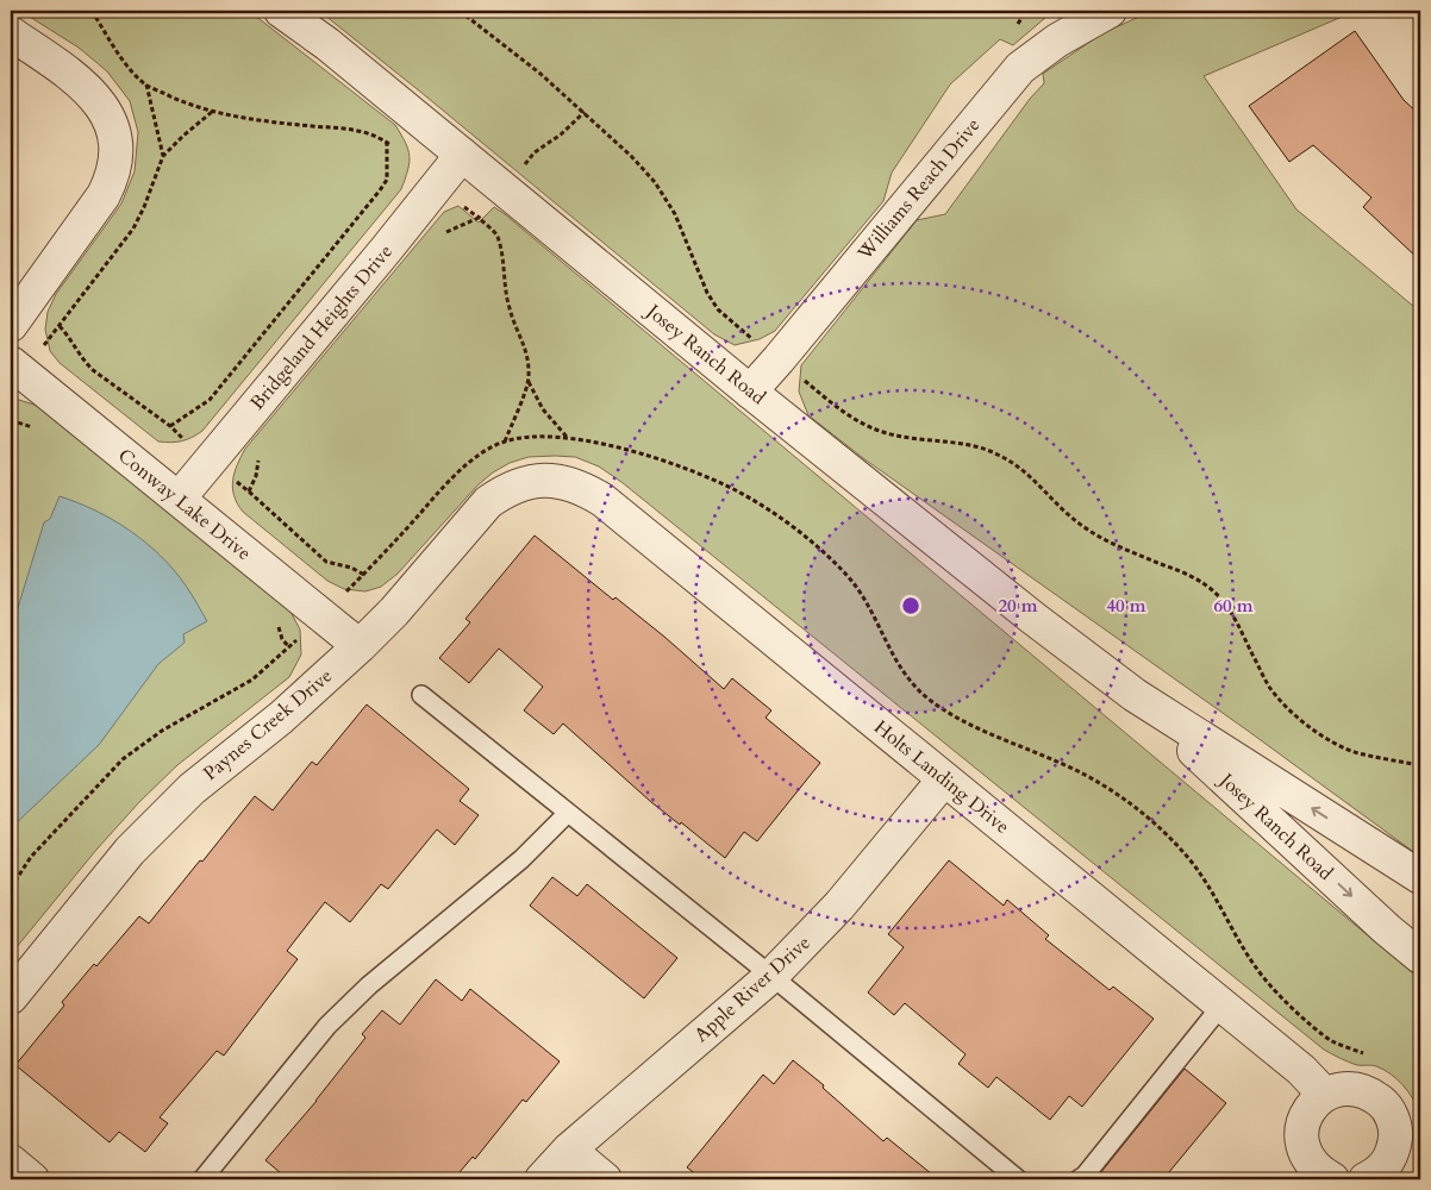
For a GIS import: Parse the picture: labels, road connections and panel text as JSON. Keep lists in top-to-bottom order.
{
  "streets": {
    "street": [
      "Williams Reach Drive",
      "Bridgeland Heights Drive",
      "Josey Ranch Road",
      "Conway Lake Drive",
      "Paynes Creek Drive",
      "Holts Landing Drive",
      "Apple River Drive"
    ]
  },
  "crossings": [
    ["Williams Reach Drive", "Josey Ranch Road"],
    ["Bridgeland Heights Drive", "Josey Ranch Road"],
    ["Bridgeland Heights Drive", "Conway Lake Drive"],
    ["Conway Lake Drive", "Paynes Creek Drive"],
    ["Paynes Creek Drive", "Holts Landing Drive"],
    ["Holts Landing Drive", "Apple River Drive"]
  ],
  "rings": ["20 m", "40 m", "60 m"]
}
